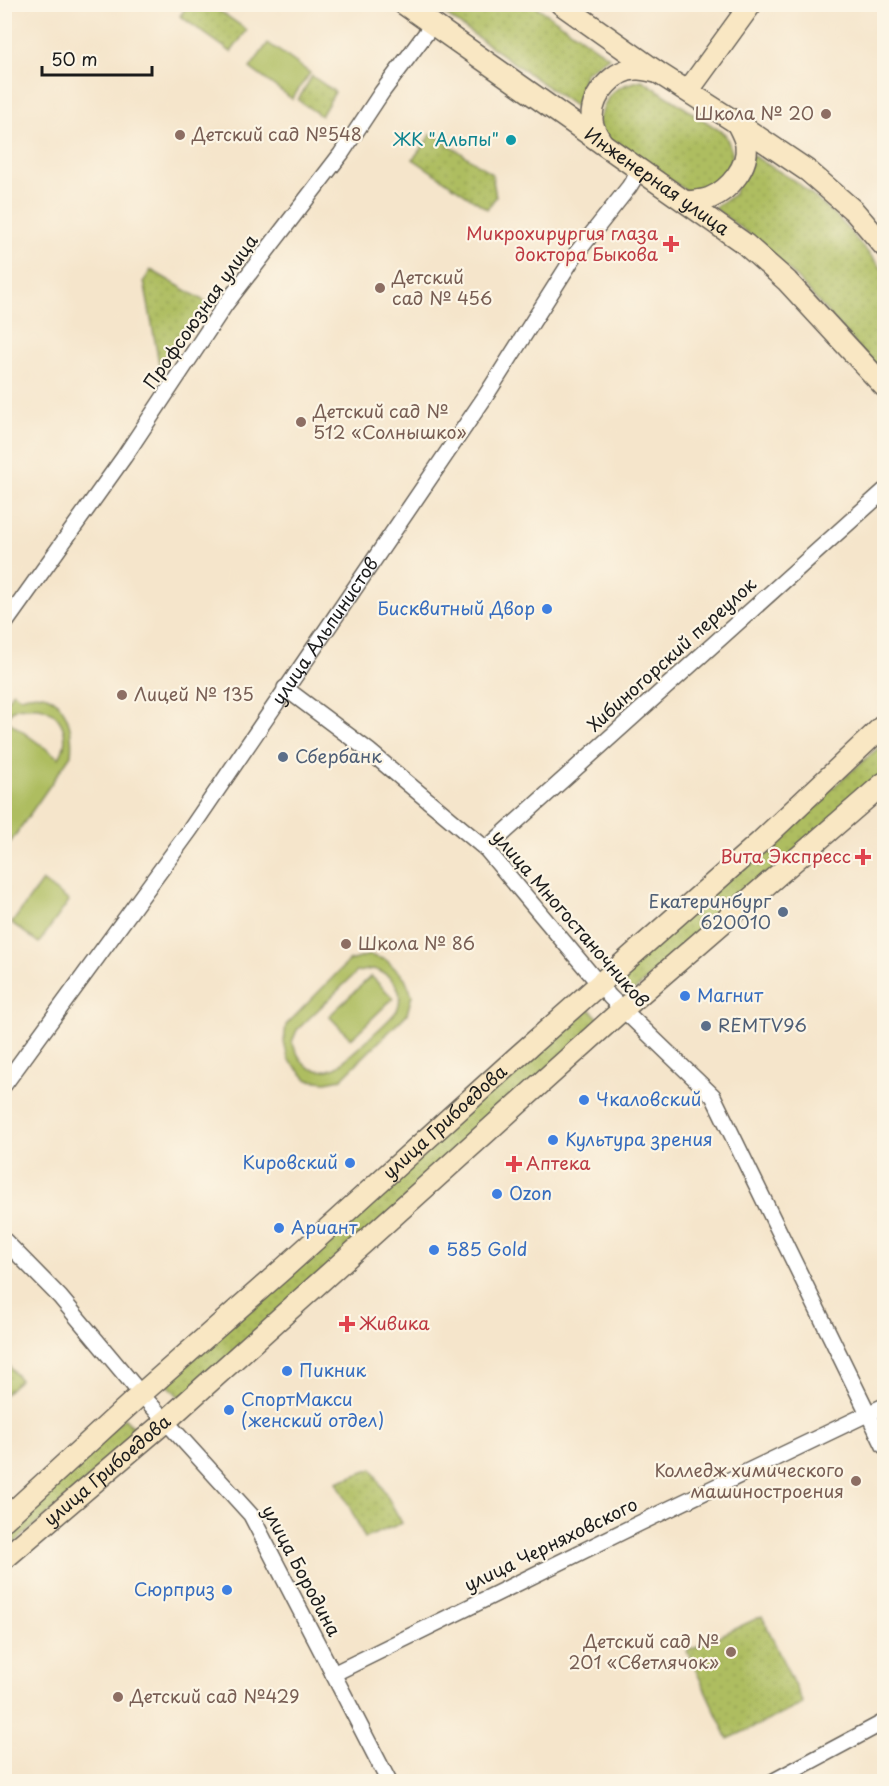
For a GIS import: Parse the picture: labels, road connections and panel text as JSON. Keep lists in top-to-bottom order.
{
  "streets": {
    "main road": ["Инженерная улица", "улица Грибоедова"],
    "street": [
      "Профсоюзная улица",
      "улица Альпинистов",
      "Хибиногорский переулок",
      "улица Многостаночников",
      "улица Черняховского",
      "улица Бородина"
    ]
  },
  "crossings": [
    ["Инженерная улица", "Профсоюзная улица"],
    ["Инженерная улица", "улица Альпинистов"],
    ["улица Альпинистов", "улица Многостаночников"],
    ["Хибиногорский переулок", "улица Многостаночников"],
    ["улица Многостаночников", "улица Грибоедова"],
    ["улица Многостаночников", "улица Черняховского"],
    ["улица Грибоедова", "улица Бородина"],
    ["улица Черняховского", "улица Бородина"]
  ],
  "places": {
    "other": [
      "Школа № 20",
      "Детский сад №548",
      "ЖК \"Альпы\"",
      "Детский сад № 456",
      "Детский сад № 512 «Солнышко»",
      "Бисквитный Двор",
      "Лицей № 135",
      "Сбербанк",
      "Екатеринбург 620010",
      "Школа № 86",
      "Магнит",
      "REMTV96",
      "Чкаловский",
      "Культура зрения",
      "Кировский",
      "Ozon",
      "Ариант",
      "585 Gold",
      "Пикник",
      "СпортМакси (женский отдел)",
      "Колледж химического машиностроения",
      "Сюрприз",
      "Детский сад № 201 «Светлячок»",
      "Детский сад №429"
    ],
    "health": [
      "Микрохирургия глаза доктора Быкова",
      "Вита Экспресс",
      "Аптека",
      "Живика"
    ]
  },
  "scale_bar": "50 m"
}
